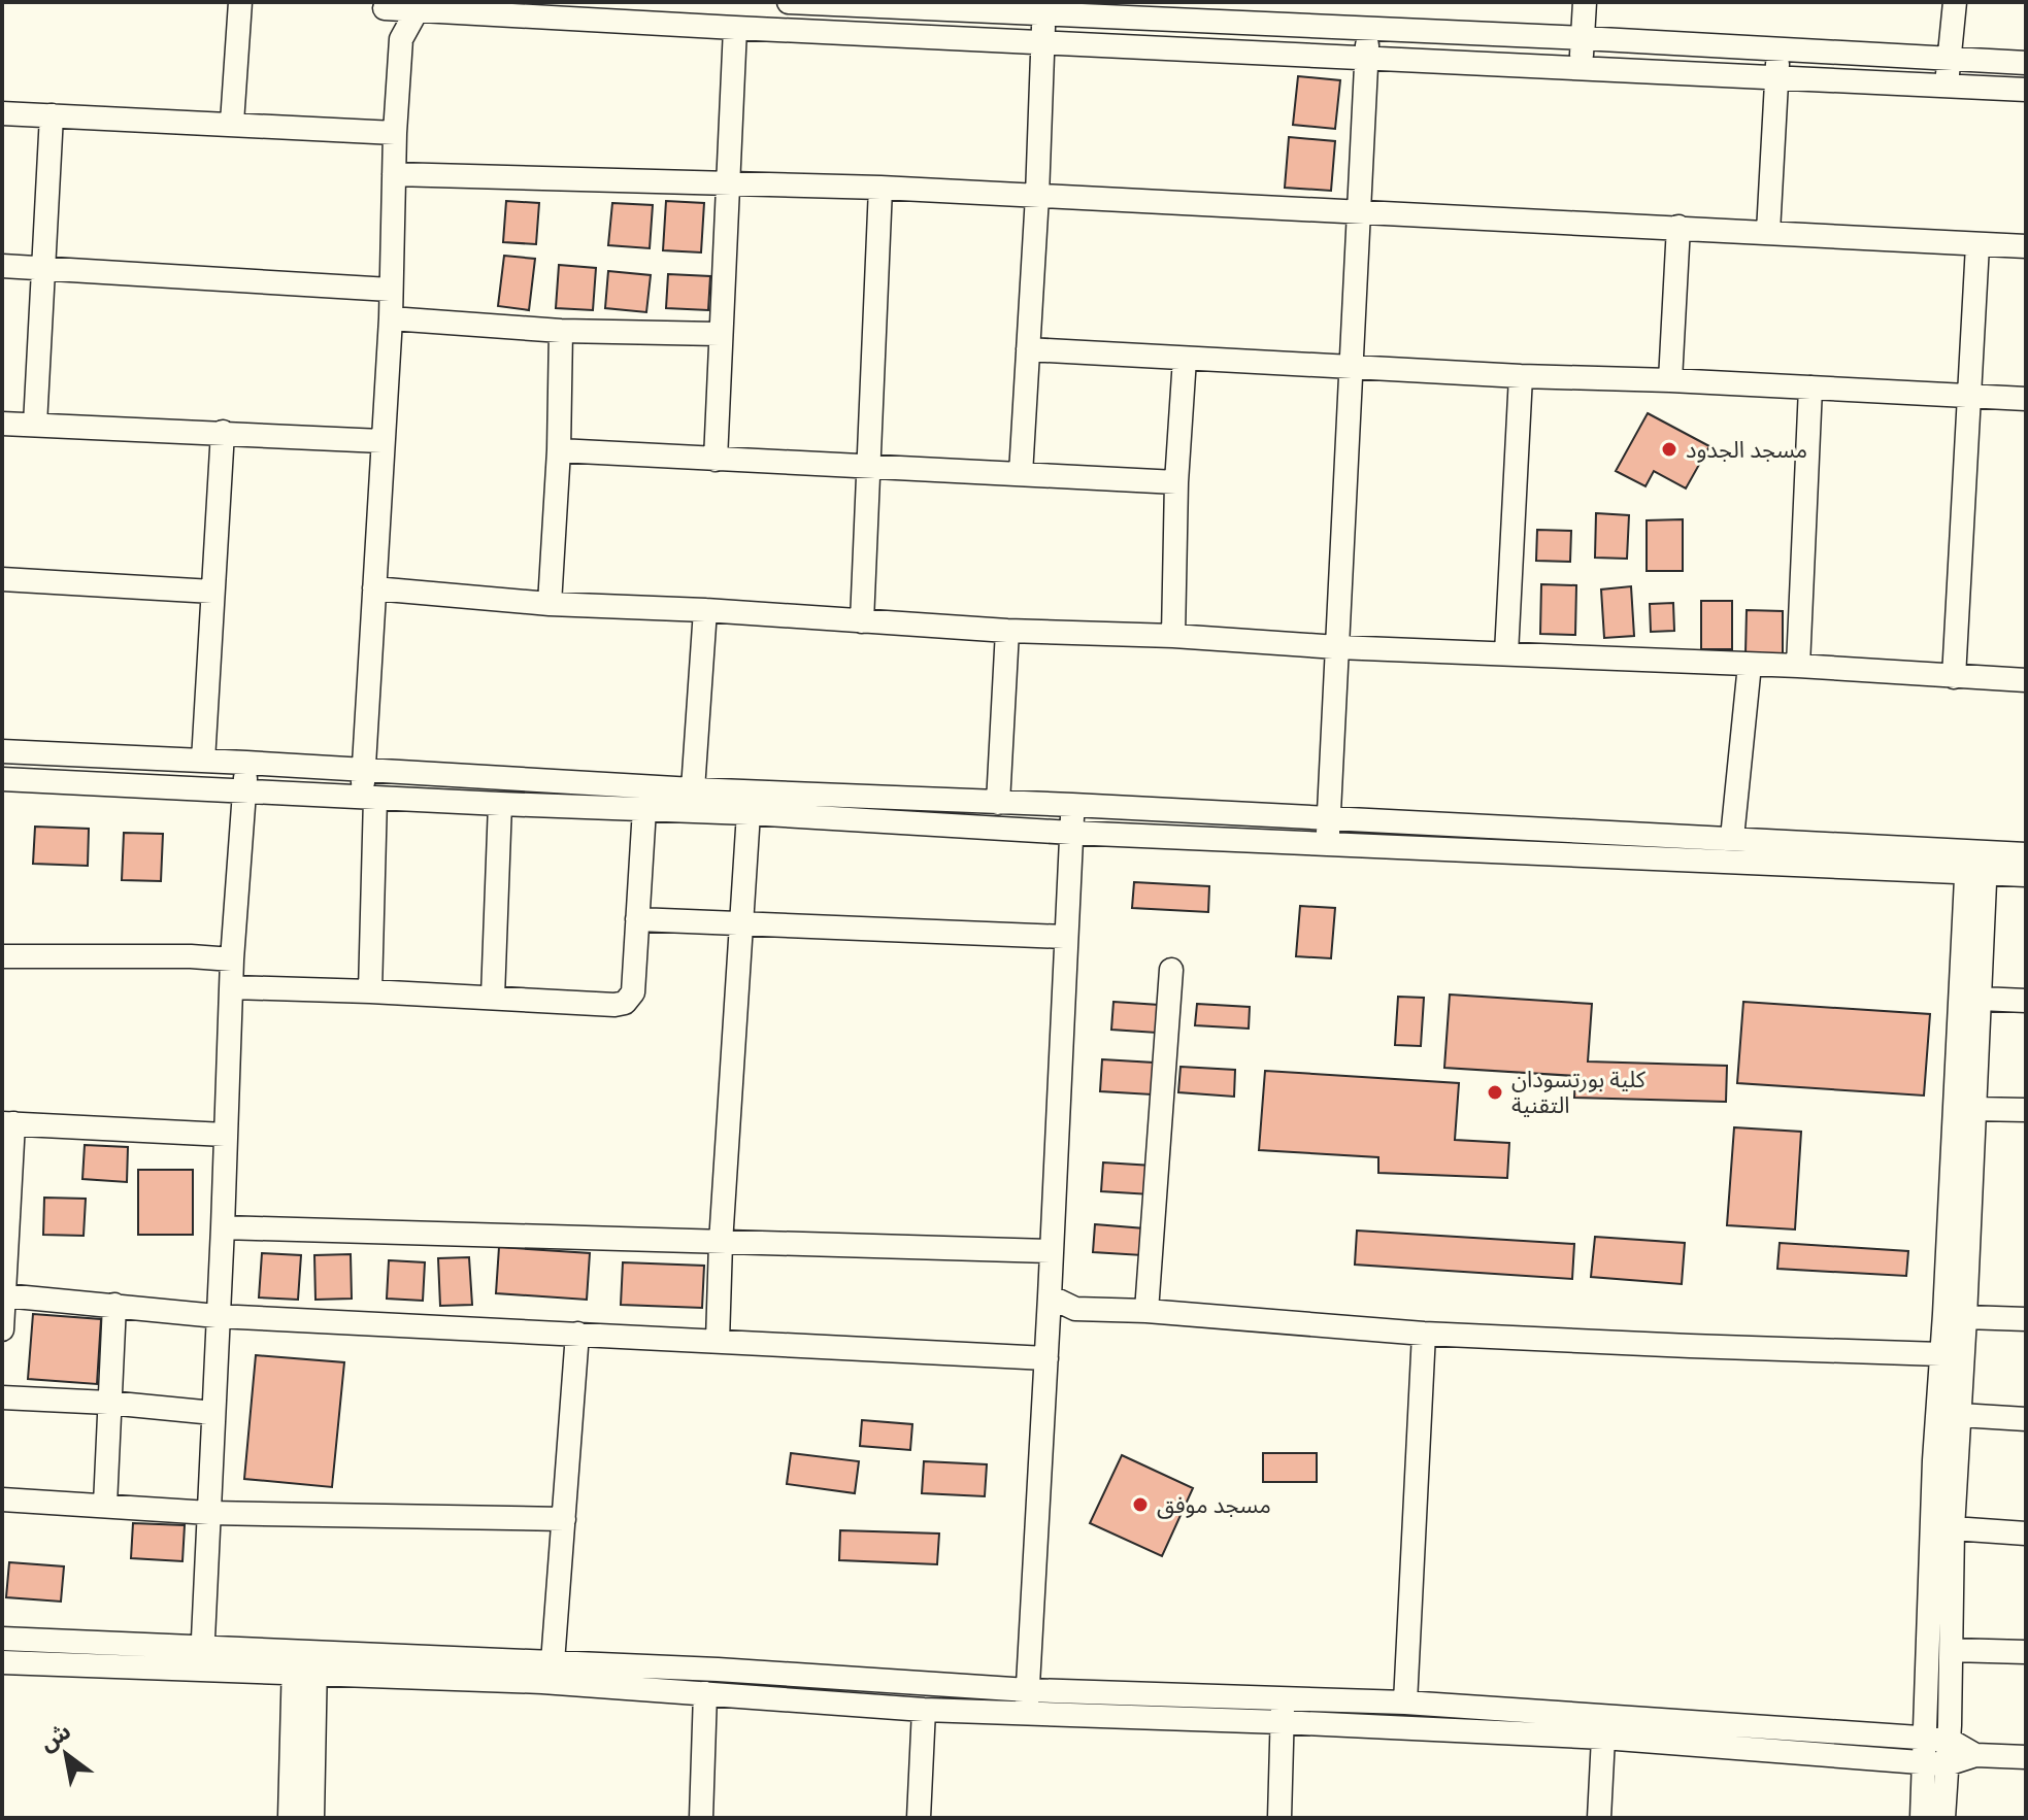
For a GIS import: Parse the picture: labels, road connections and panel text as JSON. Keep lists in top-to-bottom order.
{
  "places": ["مسجد الجدود", "كلية بورتسودان التقنية", "مسجد موفق"],
  "north": "top left"
}
